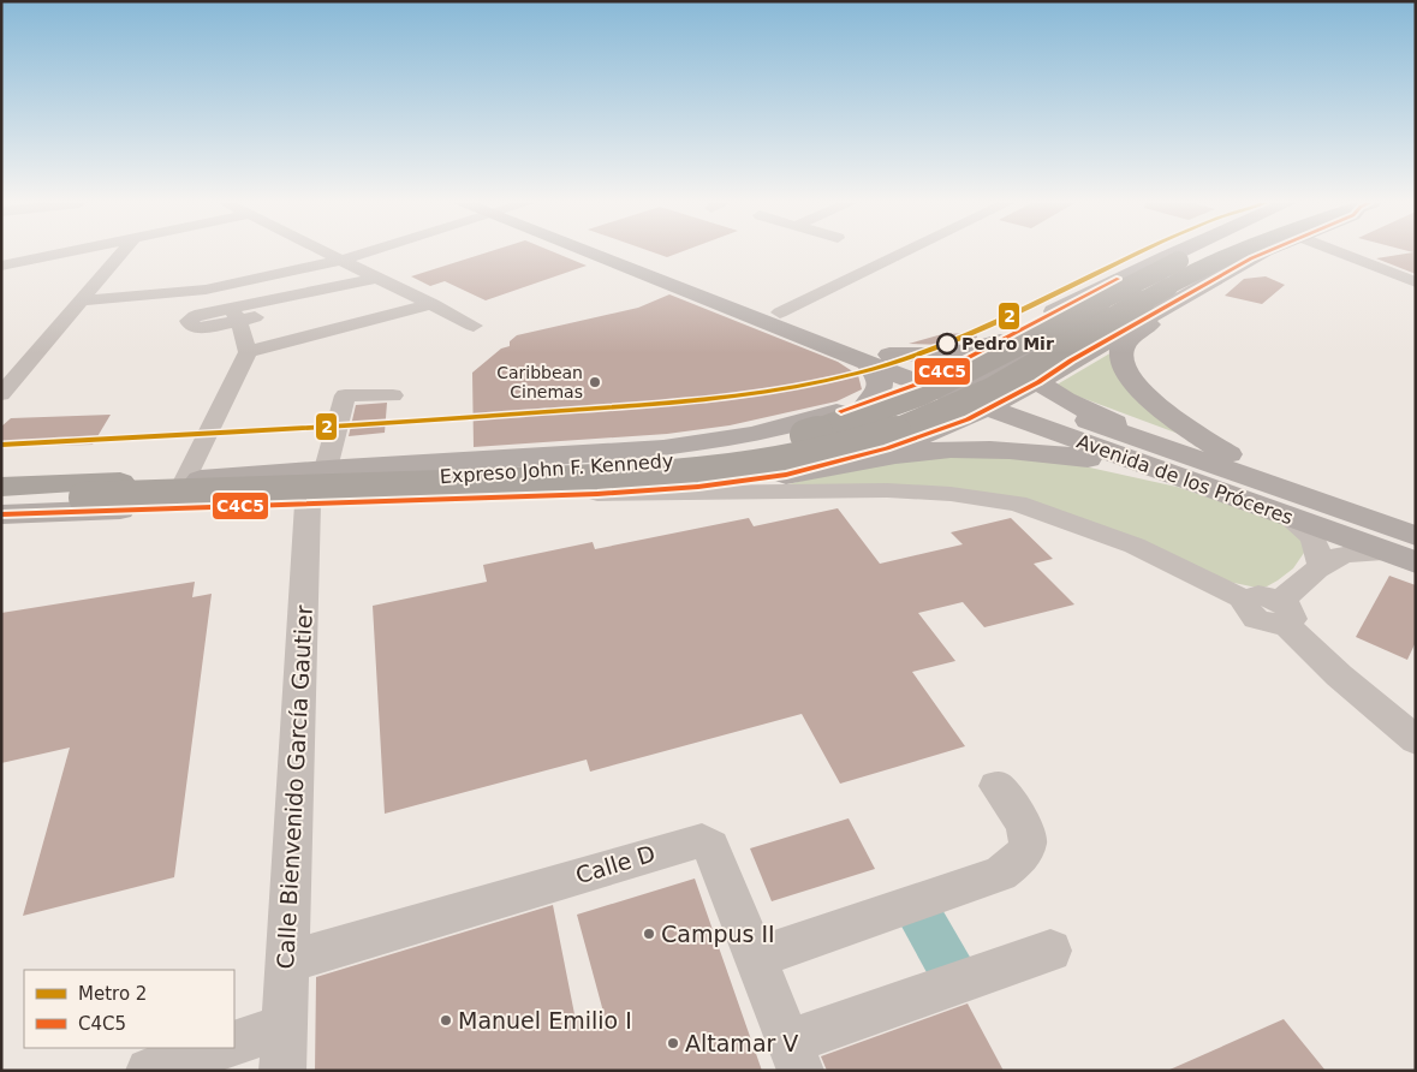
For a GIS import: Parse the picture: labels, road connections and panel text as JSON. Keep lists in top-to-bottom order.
{
  "streets": {
    "highway": ["Expreso John F. Kennedy"],
    "main road": ["Avenida de los Próceres"],
    "street": ["Calle Bienvenido García Gautier", "Calle D"]
  },
  "crossings": [
    ["Calle Bienvenido García Gautier", "Calle D"]
  ],
  "places": [
    "Pedro Mir",
    "Caribbean Cinemas",
    "Campus II",
    "Manuel Emilio I",
    "Altamar V"
  ],
  "lines": ["metro line 2", "transit line C4C5"],
  "legend": ["Metro 2", "C4C5"]
}
